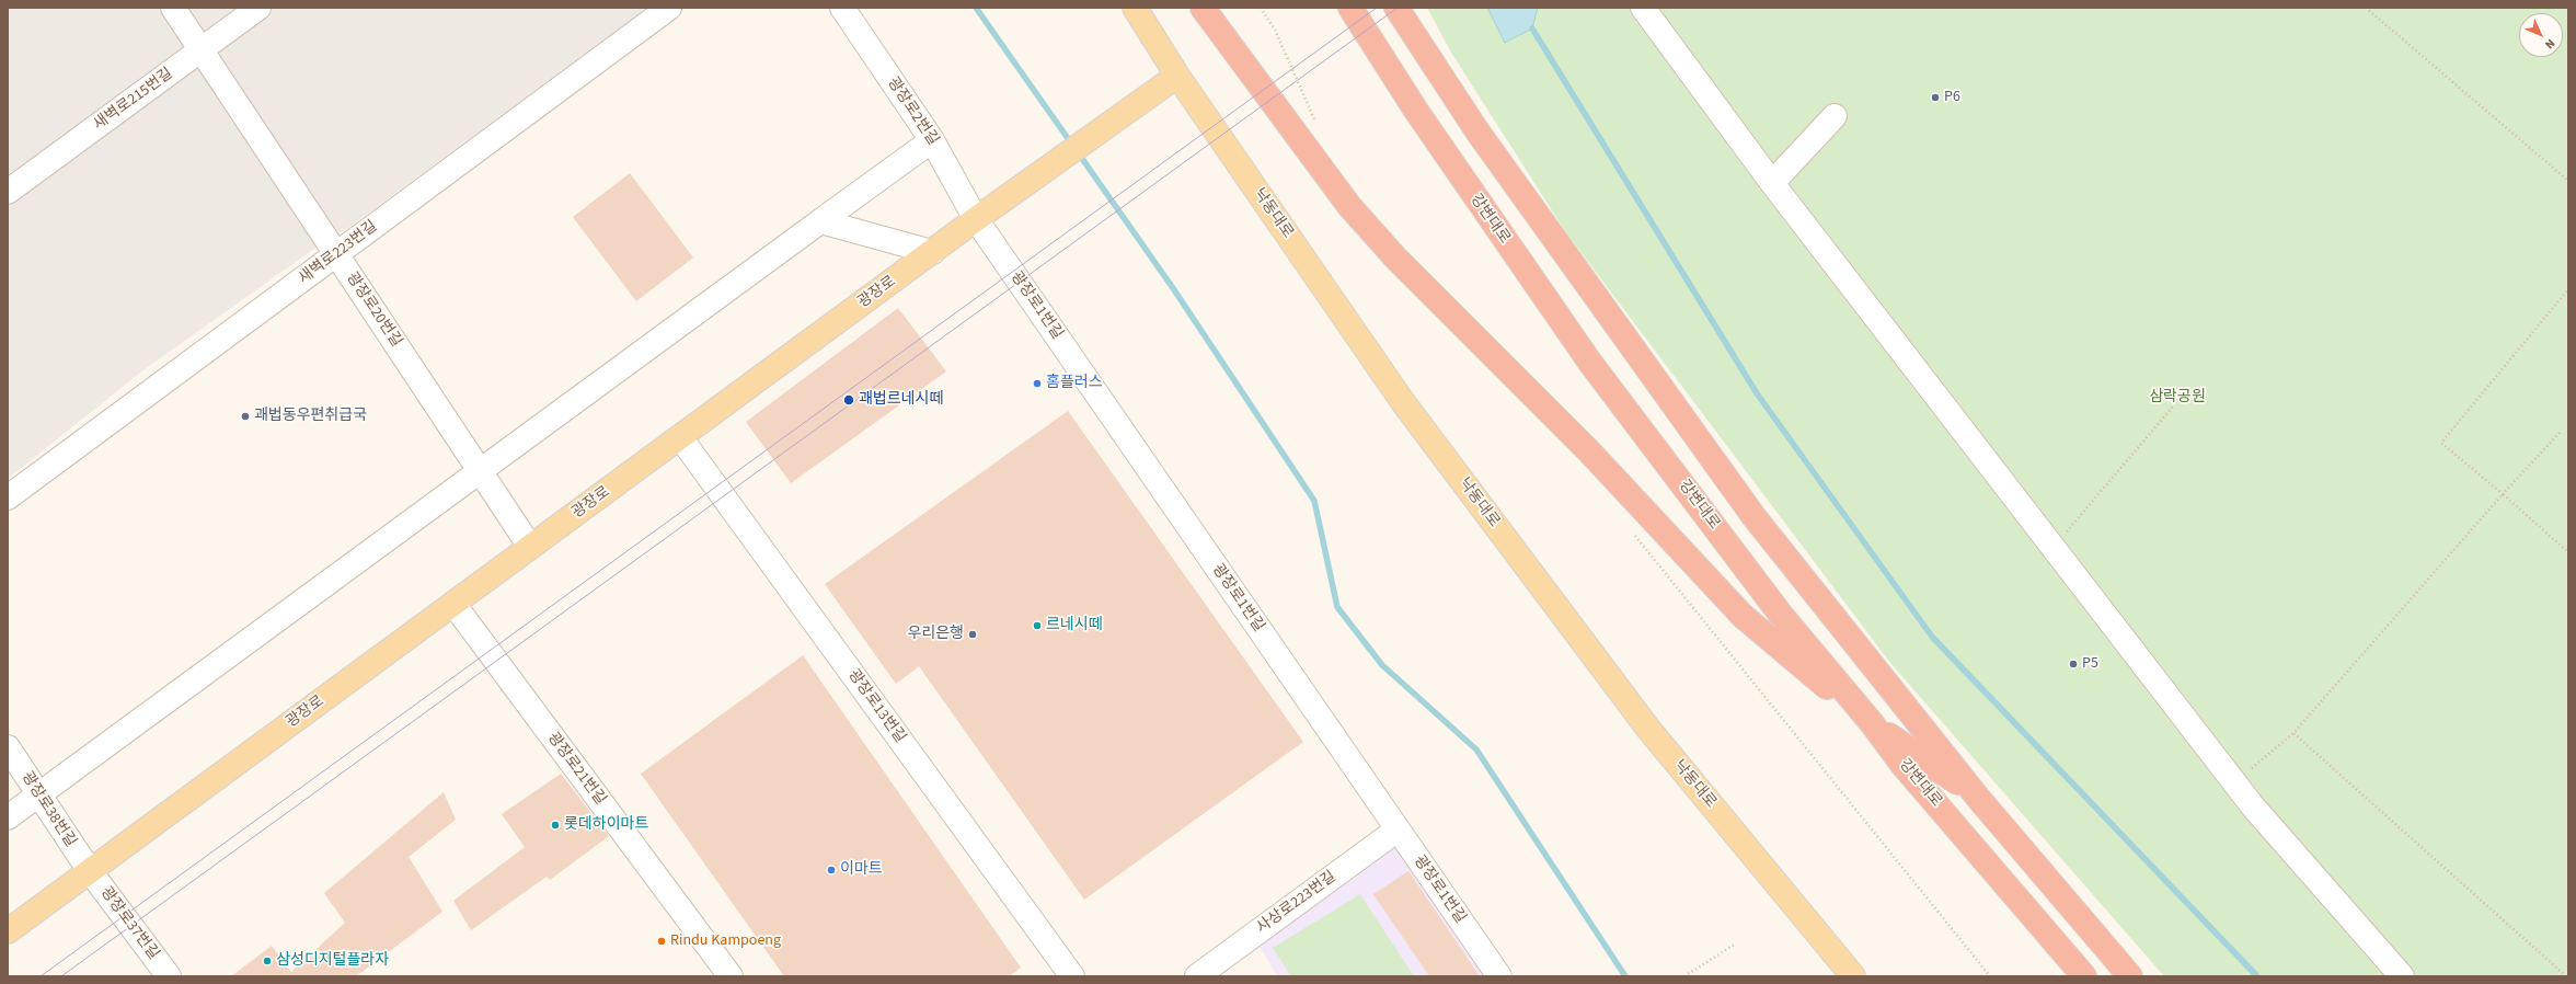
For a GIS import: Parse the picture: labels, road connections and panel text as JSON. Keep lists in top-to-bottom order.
{
  "streets": {
    "highway": ["강변대로"],
    "main road": ["낙동대로", "광장로"],
    "street": [
      "새벽로215번길",
      "광장로2번길",
      "새벽로223번길",
      "광장로1번길",
      "광장로20번길",
      "광장로13번길",
      "광장로21번길",
      "광장로38번길",
      "사상로223번길",
      "광장로37번길"
    ]
  },
  "crossings": [
    ["새벽로215번길", "광장로20번길"],
    ["광장로2번길", "광장로"],
    ["광장로2번길", "광장로1번길"],
    ["낙동대로", "광장로"],
    ["새벽로223번길", "광장로20번길"],
    ["광장로", "광장로1번길"],
    ["광장로", "광장로20번길"],
    ["광장로", "광장로13번길"],
    ["광장로", "광장로21번길"],
    ["광장로", "광장로38번길"],
    ["광장로", "광장로37번길"],
    ["광장로1번길", "사상로223번길"],
    ["광장로38번길", "광장로37번길"]
  ],
  "parks": ["삼락공원"],
  "places": [
    "P6",
    "홈플러스",
    "괘법르네시떼",
    "괘법동우편취급국",
    "르네시떼",
    "우리은행",
    "P5",
    "롯데하이마트",
    "이마트",
    "Rindu Kampoeng",
    "삼성디지털플라자"
  ],
  "north": "bottom right"
}
